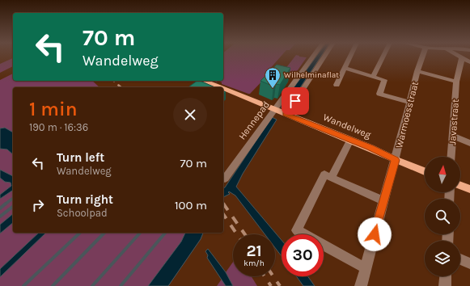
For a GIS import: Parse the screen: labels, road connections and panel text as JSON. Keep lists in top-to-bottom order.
{
  "streets": {
    "main road": ["Wandelweg"],
    "street": ["Warmoesstraat", "Hennepad", "Javastraat"]
  },
  "crossings": [
    ["Warmoesstraat", "Wandelweg"],
    ["Hennepad", "Wandelweg"]
  ],
  "places": {
    "building": ["Wilhelminaflat"]
  },
  "north": "top",
  "page": {
    "turn": ["70 m", "Wandelweg"],
    "heading": ["1 min", "190 m · 16:36"],
    "list": [
      {
        "name": "Turn left",
        "note": "Wandelweg",
        "value": "70 m"
      },
      {
        "name": "Turn right",
        "note": "Schoolpad",
        "value": "100 m"
      }
    ],
    "speed": "21 km/h",
    "limit": "30"
  }
}
